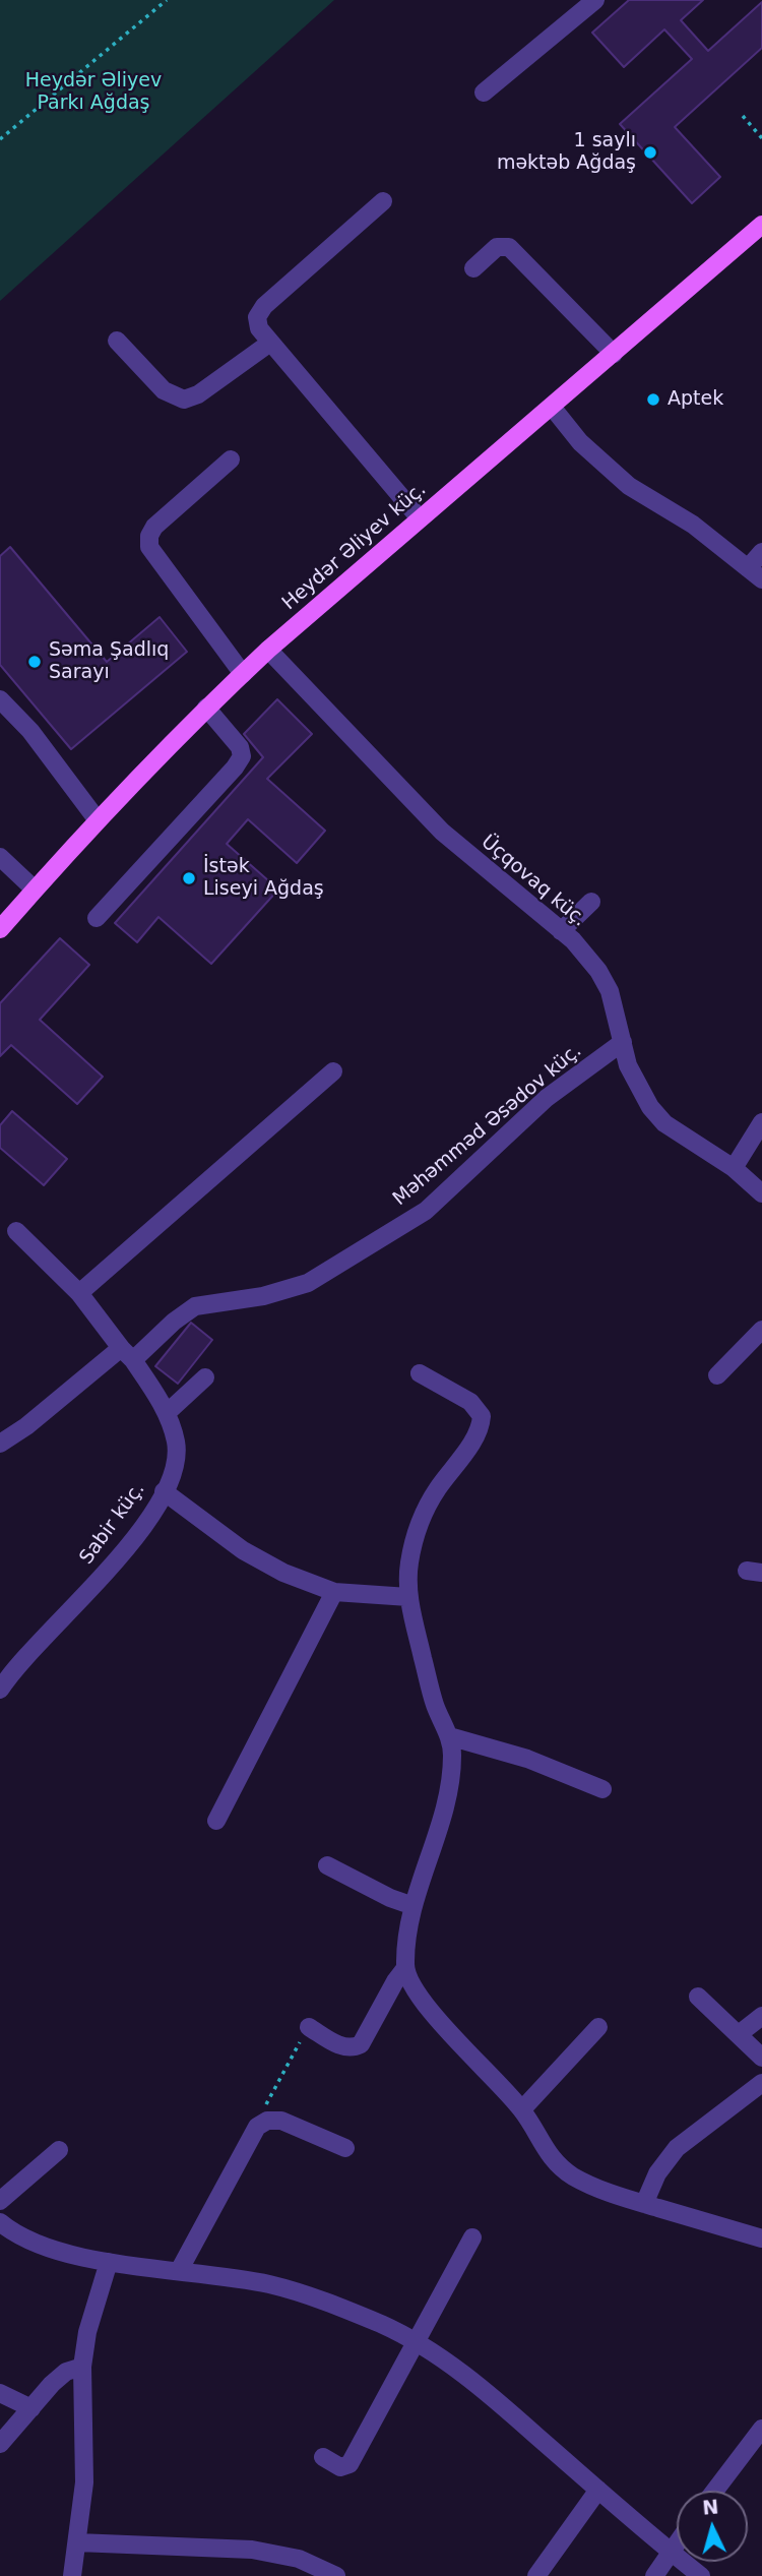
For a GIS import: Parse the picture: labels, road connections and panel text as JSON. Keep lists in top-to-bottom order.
{
  "streets": {
    "main road": ["Heydər Əliyev küç."],
    "street": ["Üçqovaq küç.", "Məhəmməd Əsədov küç.", "Sabir küç."]
  },
  "crossings": [
    ["Heydər Əliyev küç.", "Üçqovaq küç."],
    ["Üçqovaq küç.", "Məhəmməd Əsədov küç."],
    ["Məhəmməd Əsədov küç.", "Sabir küç."]
  ],
  "parks": ["Heydər Əliyev Parkı Ağdaş"],
  "places": [
    "1 saylı məktəb Ağdaş",
    "Aptek",
    "Səma Şadlıq Sarayı",
    "İstək Liseyi Ağdaş"
  ],
  "north": "top"
}
